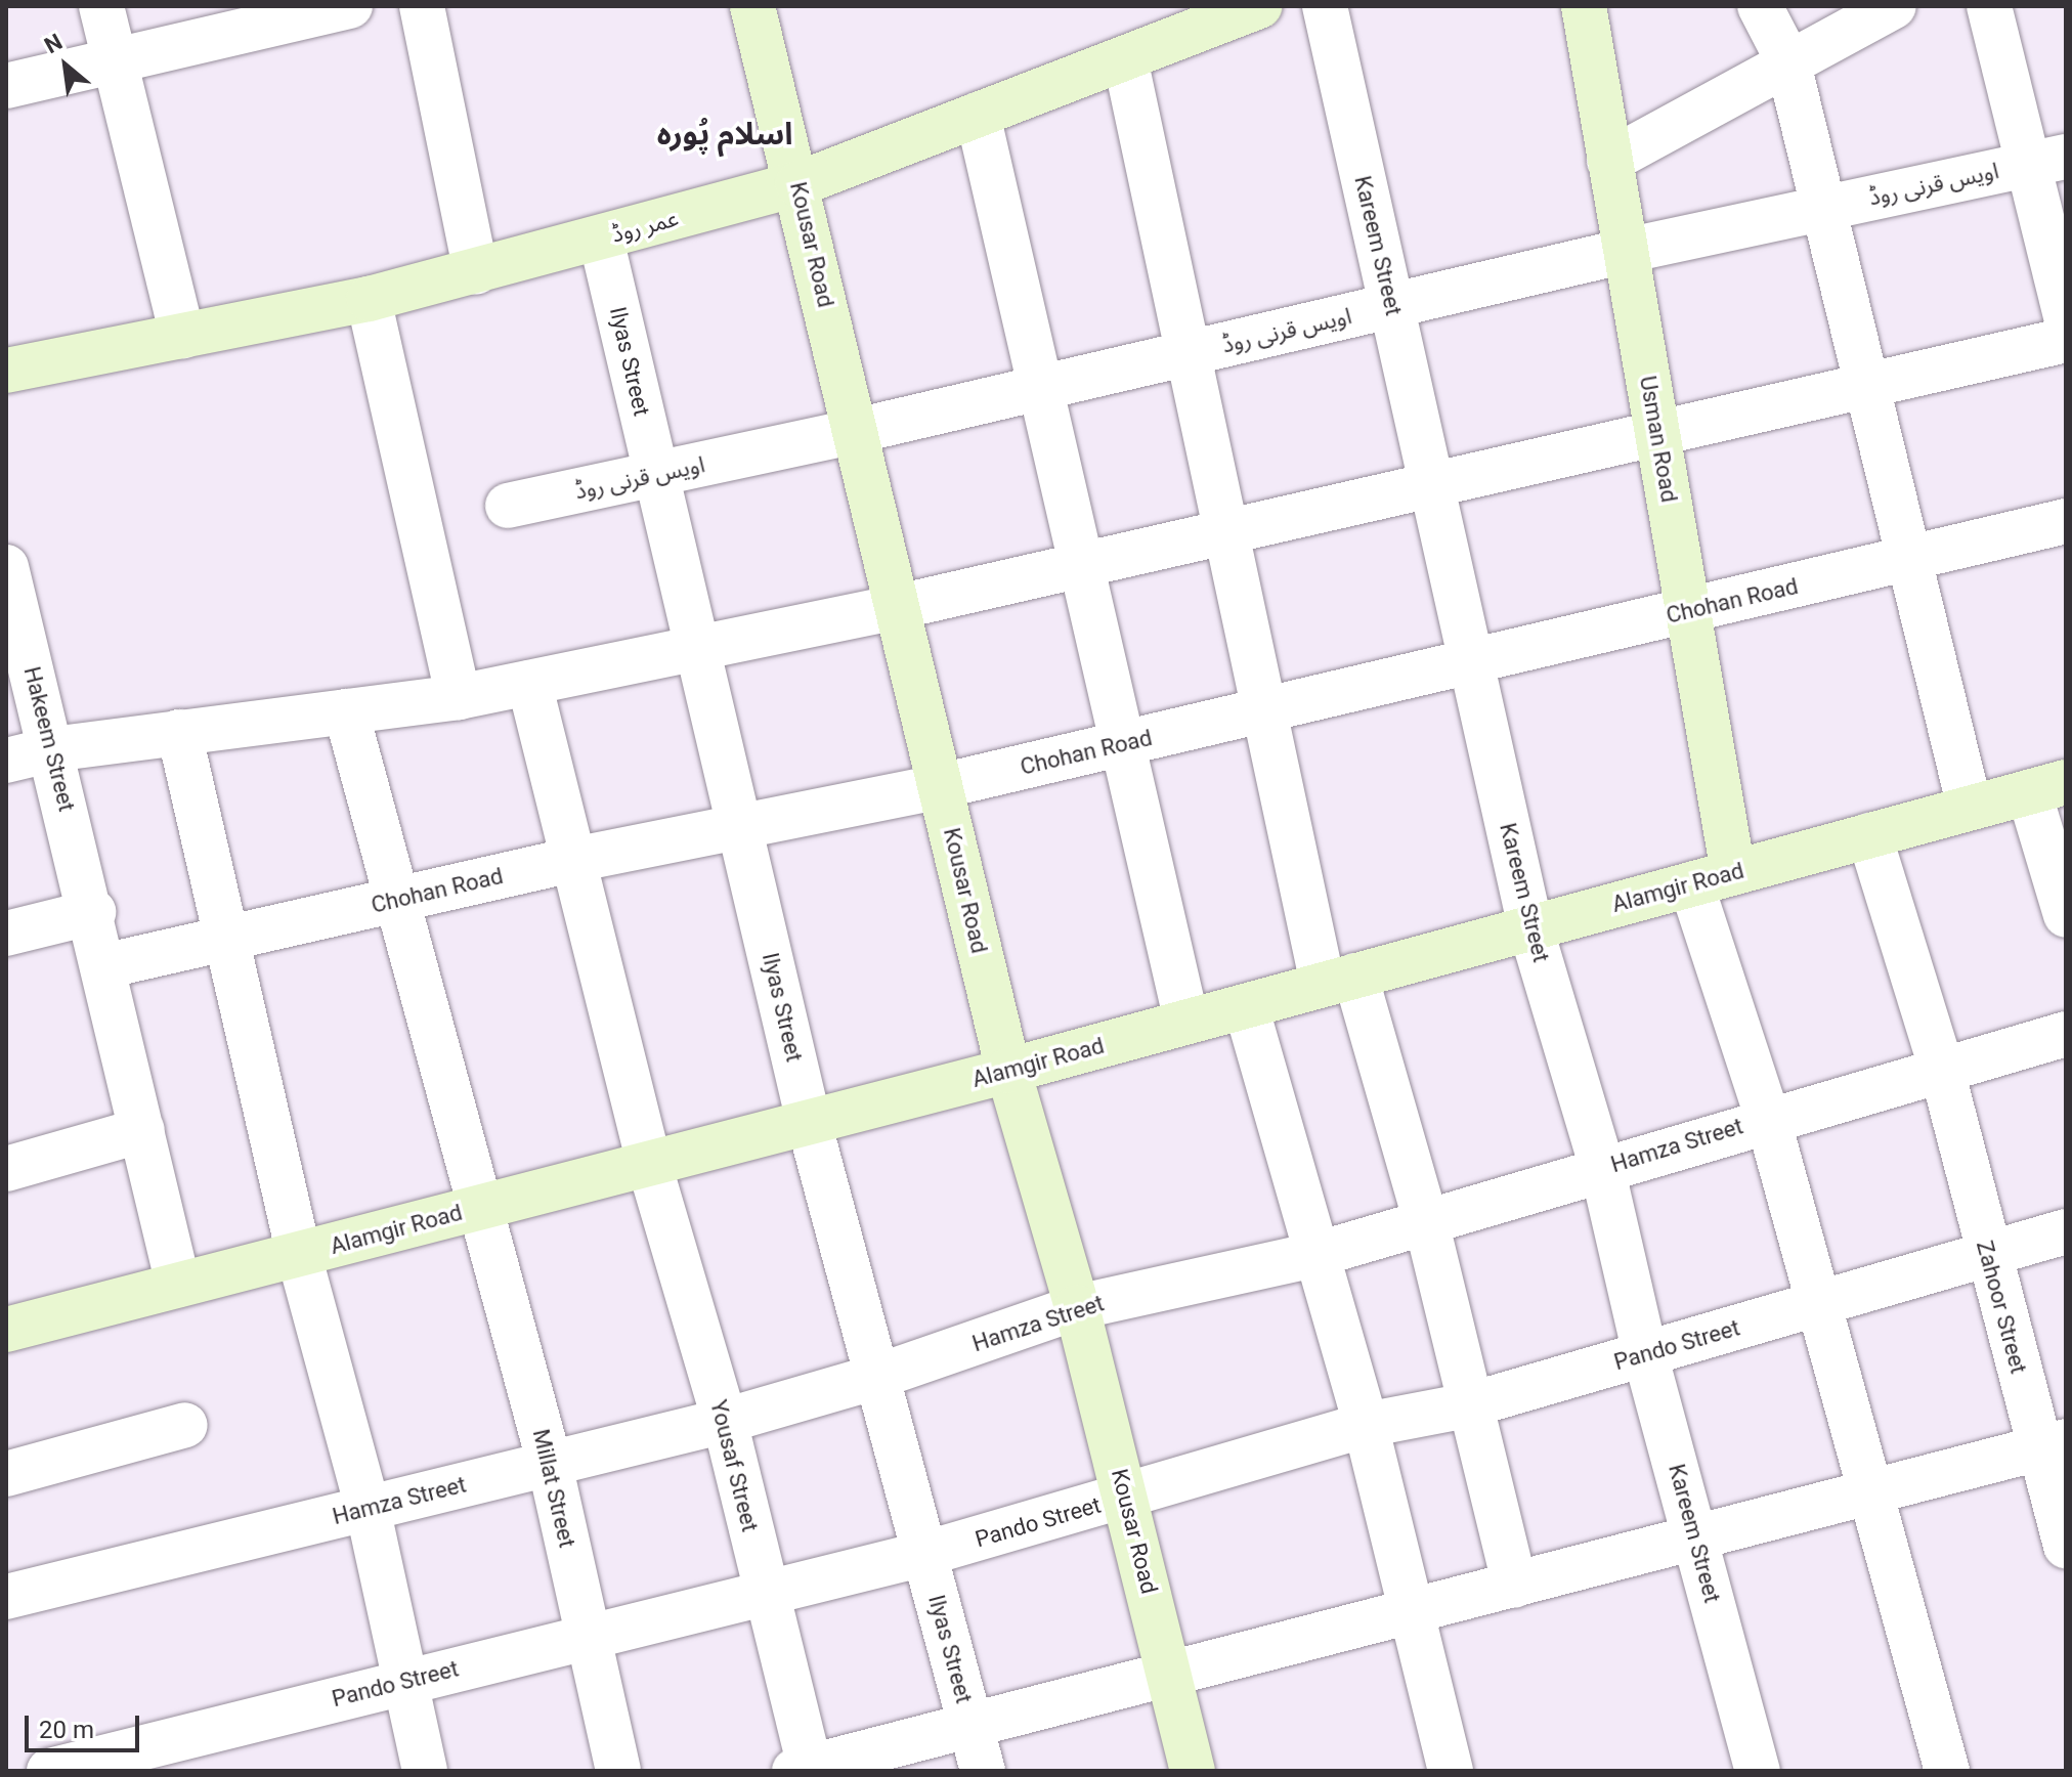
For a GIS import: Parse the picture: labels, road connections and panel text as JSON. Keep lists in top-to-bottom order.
{
  "streets": {
    "street": [
      "اویس قرنی روڈ",
      "عمر روڈ",
      "Kousar Road",
      "Kareem Street",
      "Ilyas Street",
      "Usman Road",
      "Chohan Road",
      "Hakeem Street",
      "Alamgir Road",
      "Hamza Street",
      "Zahoor Street",
      "Pando Street",
      "Yousaf Street",
      "Millat Street"
    ]
  },
  "crossings": [
    ["اویس قرنی روڈ", "Kousar Road"],
    ["اویس قرنی روڈ", "Kareem Street"],
    ["اویس قرنی روڈ", "Ilyas Street"],
    ["اویس قرنی روڈ", "Usman Road"],
    ["عمر روڈ", "Kousar Road"],
    ["عمر روڈ", "Ilyas Street"],
    ["Kousar Road", "Chohan Road"],
    ["Kousar Road", "Alamgir Road"],
    ["Kousar Road", "Hamza Street"],
    ["Kousar Road", "Pando Street"],
    ["Kareem Street", "Chohan Road"],
    ["Kareem Street", "Alamgir Road"],
    ["Kareem Street", "Hamza Street"],
    ["Kareem Street", "Pando Street"],
    ["Ilyas Street", "Chohan Road"],
    ["Ilyas Street", "Alamgir Road"],
    ["Ilyas Street", "Hamza Street"],
    ["Ilyas Street", "Pando Street"],
    ["Usman Road", "Chohan Road"],
    ["Usman Road", "Alamgir Road"],
    ["Chohan Road", "Hakeem Street"],
    ["Chohan Road", "Yousaf Street"],
    ["Chohan Road", "Millat Street"],
    ["Alamgir Road", "Zahoor Street"],
    ["Alamgir Road", "Yousaf Street"],
    ["Alamgir Road", "Millat Street"],
    ["Hamza Street", "Zahoor Street"],
    ["Hamza Street", "Yousaf Street"],
    ["Hamza Street", "Millat Street"],
    ["Zahoor Street", "Pando Street"],
    ["Pando Street", "Yousaf Street"],
    ["Pando Street", "Millat Street"]
  ],
  "districts": ["اسلام پُورہ"],
  "scale_bar": "20 m",
  "north": "top left"
}
